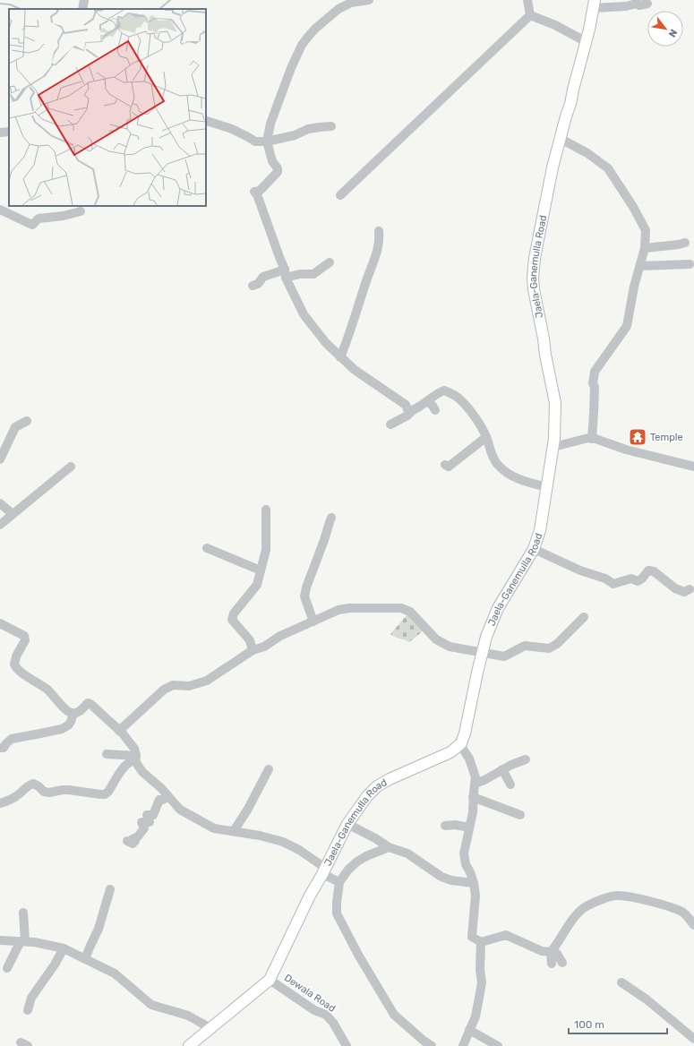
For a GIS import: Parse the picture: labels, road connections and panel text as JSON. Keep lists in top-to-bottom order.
{
  "streets": {
    "main road": ["Jaela-Ganemulla Road"],
    "street": ["Dewala Road"]
  },
  "crossings": [
    ["Jaela-Ganemulla Road", "Dewala Road"]
  ],
  "places": {
    "temple": ["Temple"]
  },
  "scale_bar": "100 m",
  "north": "bottom right"
}
